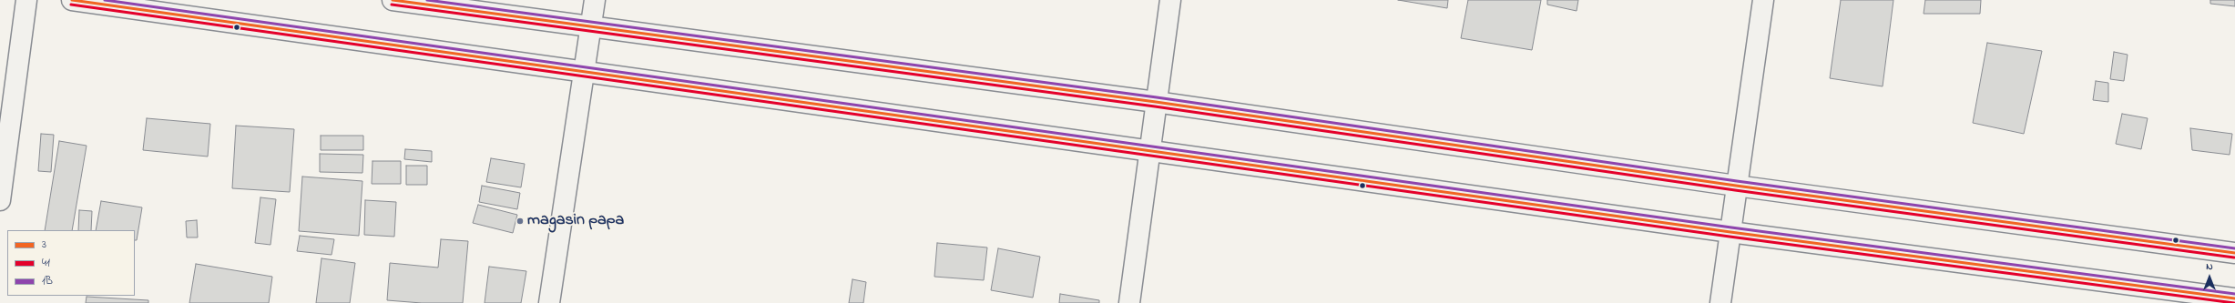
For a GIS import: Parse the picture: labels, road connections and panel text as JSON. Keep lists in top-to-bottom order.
{
  "places": ["magasin papa"],
  "lines": ["transit line 3", "transit line 1B", "transit line 41"],
  "legend": ["3", "41", "1B"],
  "north": "top"
}
